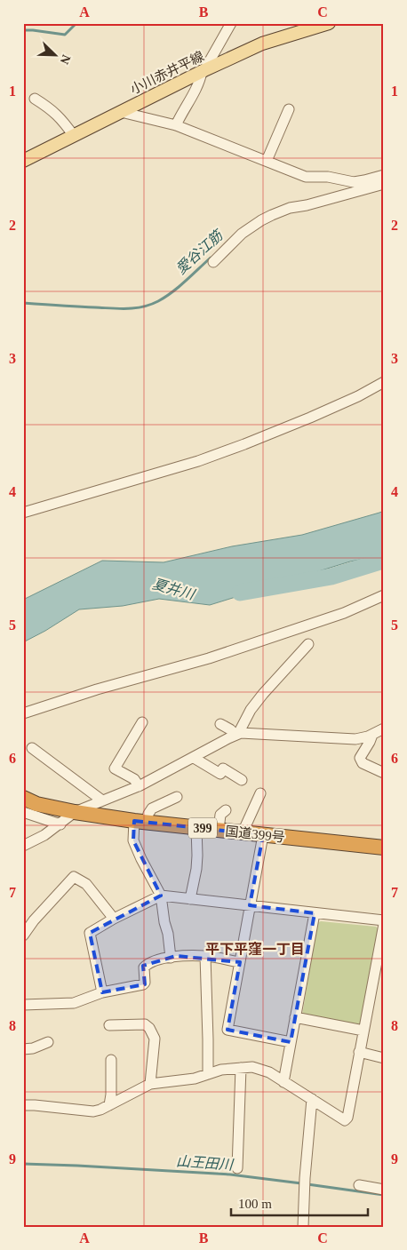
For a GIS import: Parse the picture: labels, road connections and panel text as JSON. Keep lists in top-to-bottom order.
{
  "streets": {
    "highway": ["399", "国道399号"],
    "main road": ["小川赤井平線"]
  },
  "districts": ["平下平窪一丁目"],
  "water": ["愛谷江筋", "夏井川", "山王田川"],
  "scale_bar": "100 m",
  "north": "bottom right",
  "grid": {
    "columns": ["A", "B", "C"],
    "rows": [
      "1",
      "2",
      "3",
      "4",
      "5",
      "6",
      "7",
      "8",
      "9"
    ]
  }
}
